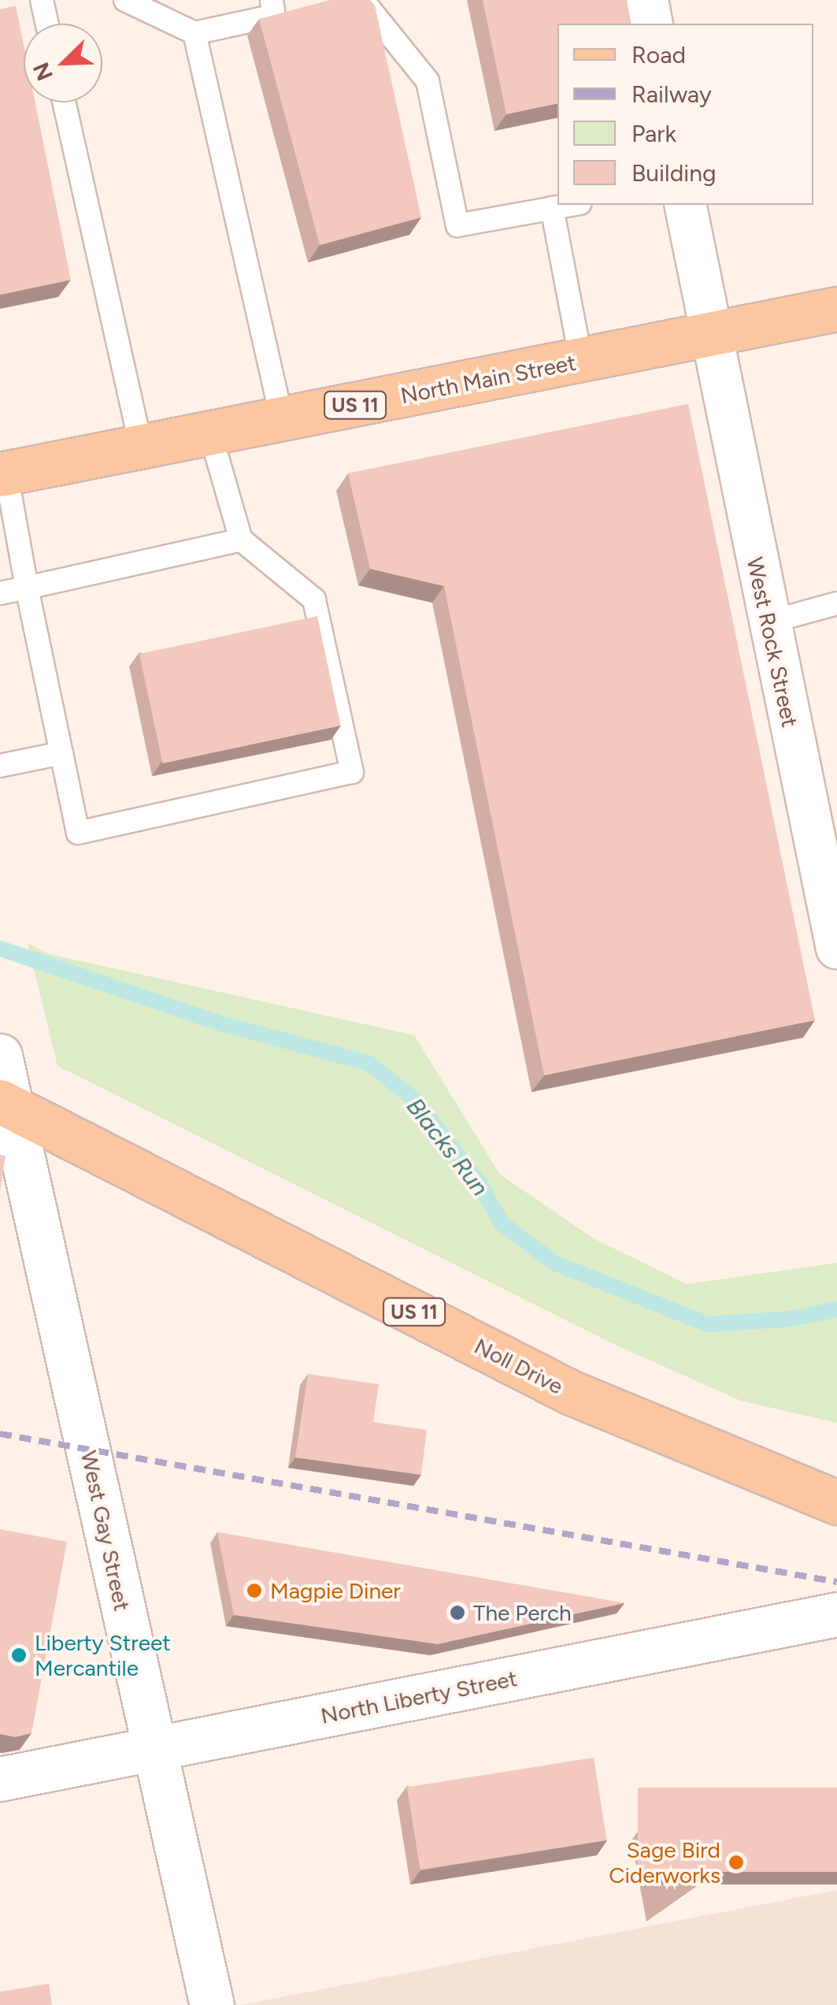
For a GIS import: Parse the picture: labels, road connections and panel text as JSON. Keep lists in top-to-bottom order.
{
  "streets": {
    "main road": ["North Main Street", "US 11", "Noll Drive"],
    "street": ["West Rock Street", "West Gay Street", "North Liberty Street"]
  },
  "crossings": [
    ["North Main Street", "West Rock Street"],
    ["Noll Drive", "West Gay Street"],
    ["West Gay Street", "North Liberty Street"]
  ],
  "water": ["Blacks Run"],
  "places": [
    "Magpie Diner",
    "The Perch",
    "Liberty Street Mercantile",
    "Sage Bird Ciderworks"
  ],
  "legend": [
    "Road",
    "Railway",
    "Park",
    "Building"
  ],
  "north": "bottom left"
}
